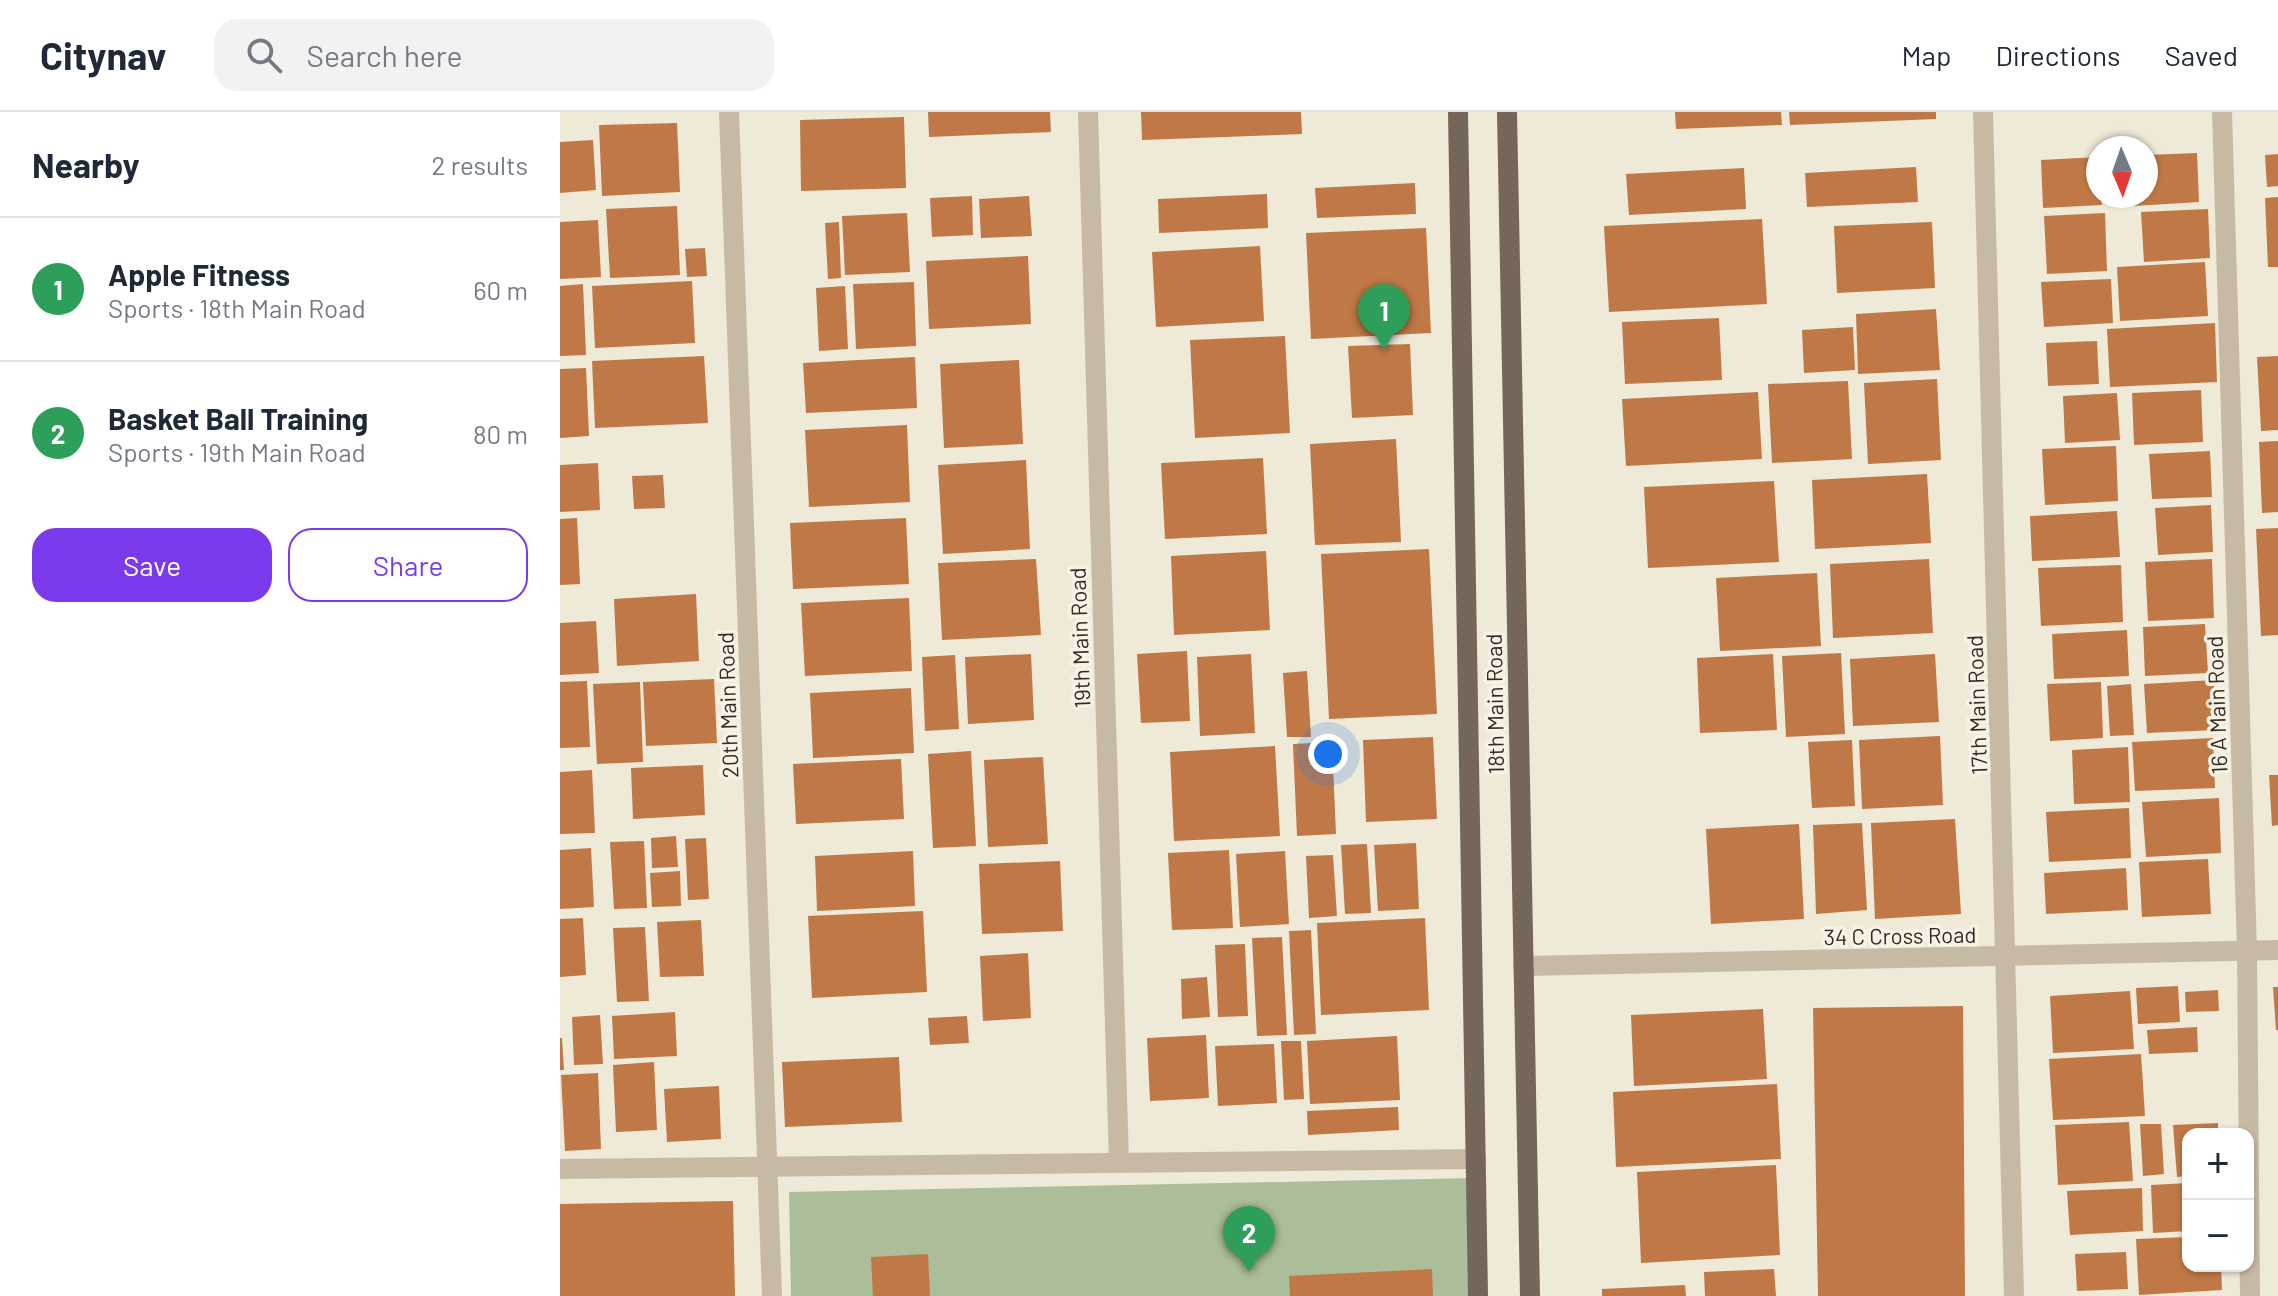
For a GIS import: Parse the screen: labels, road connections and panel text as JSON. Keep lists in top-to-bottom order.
{
  "streets": {
    "main road": ["18th Main Road"],
    "street": [
      "19th Main Road",
      "20th Main Road",
      "17th Main Road",
      "16 A Main Road",
      "34 C Cross Road"
    ]
  },
  "crossings": [
    ["18th Main Road", "34 C Cross Road"],
    ["17th Main Road", "34 C Cross Road"],
    ["16 A Main Road", "34 C Cross Road"]
  ],
  "north": "bottom",
  "page": {
    "header": "Citynav",
    "search": "Search here",
    "nav": ["Map", "Directions", "Saved"],
    "heading": ["Nearby", "2 results"],
    "list": [
      {
        "mark": "1",
        "name": "Apple Fitness",
        "note": "Sports · 18th Main Road",
        "value": "60 m"
      },
      {
        "mark": "2",
        "name": "Basket Ball Training",
        "note": "Sports · 19th Main Road",
        "value": "80 m"
      }
    ],
    "pins": ["1", "2"],
    "buttons": ["Save", "Share"],
    "map_buttons": ["+", "−"]
  }
}
